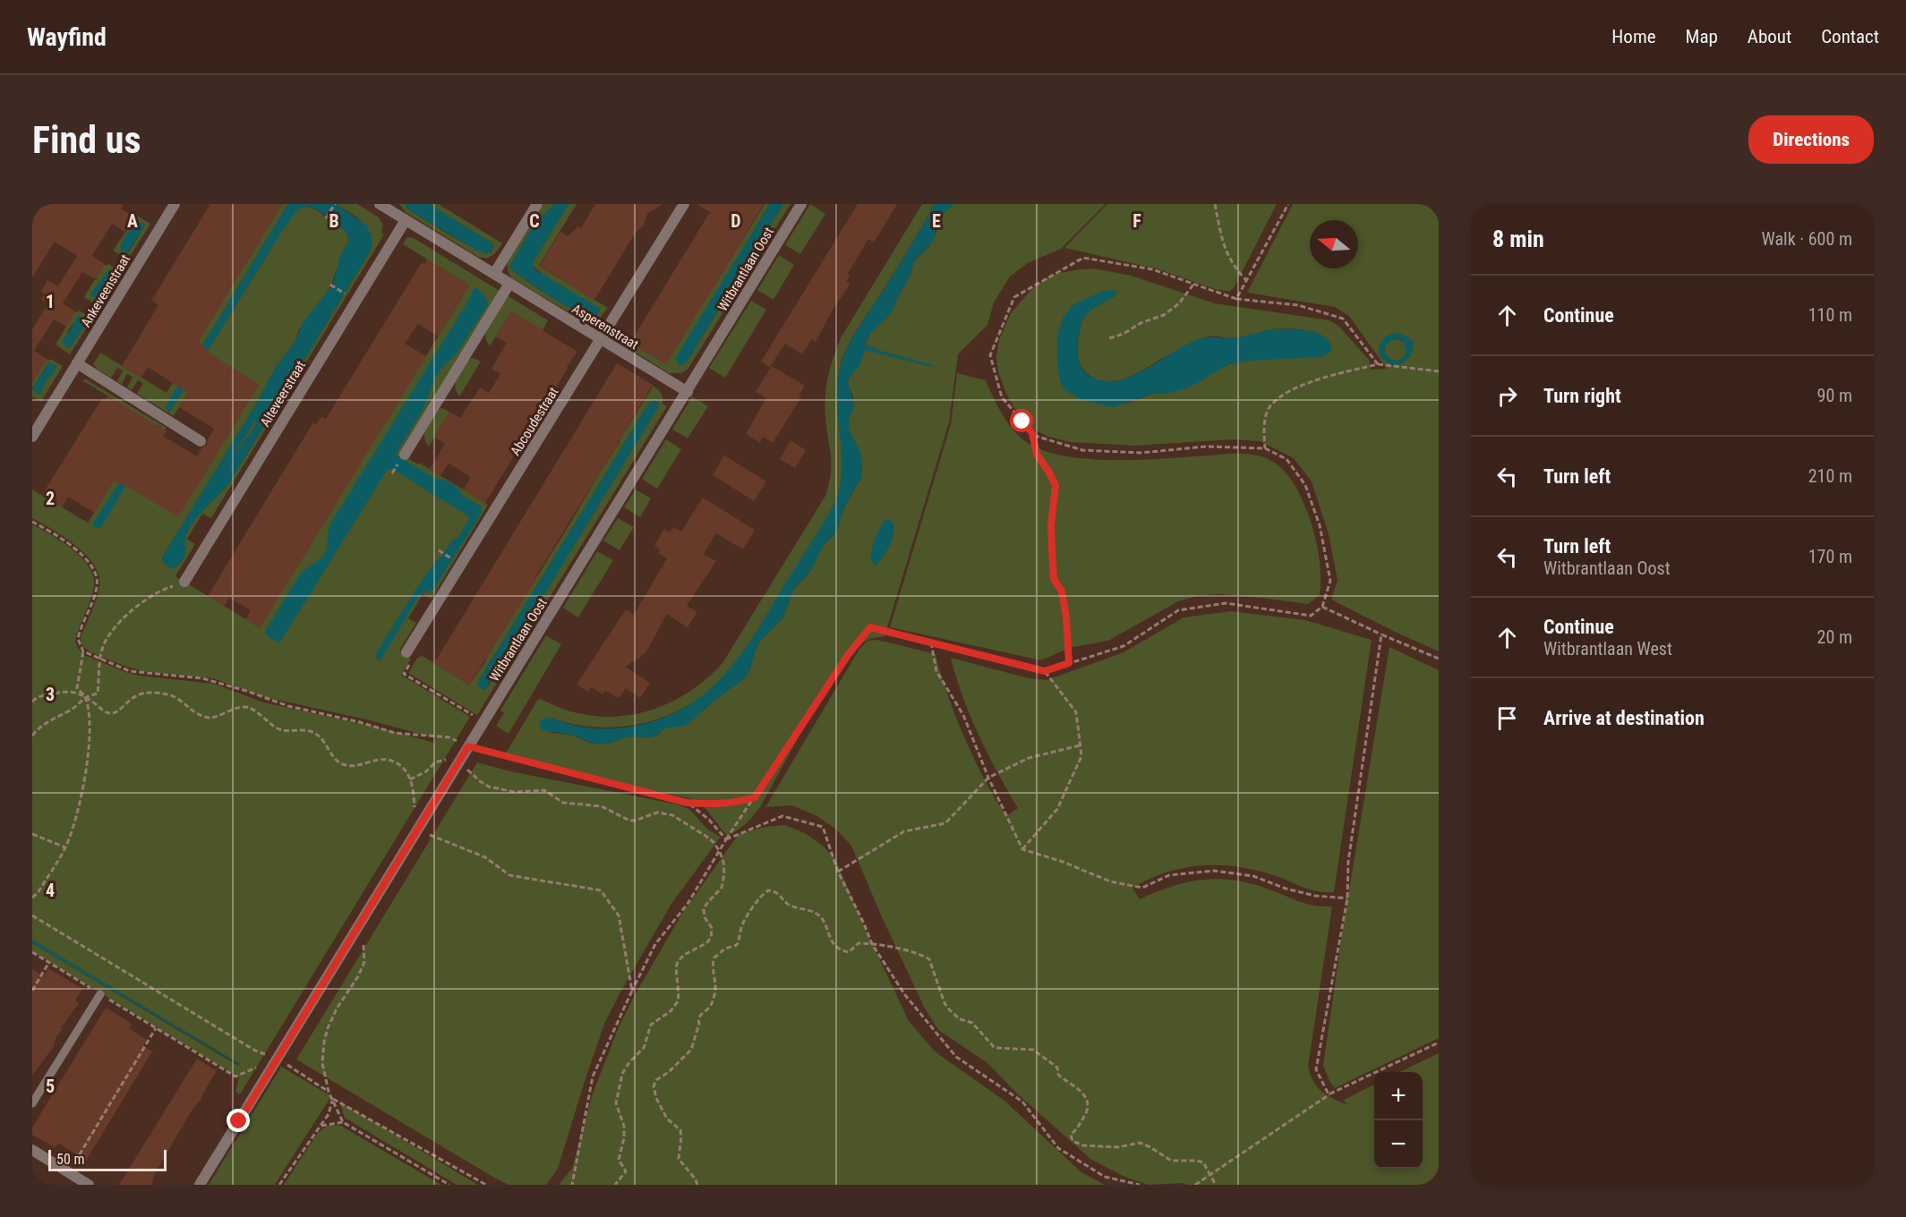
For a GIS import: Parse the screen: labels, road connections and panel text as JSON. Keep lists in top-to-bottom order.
{
  "streets": {
    "street": [
      "Witbrantlaan Oost",
      "Ankeveenstraat",
      "Asperenstraat",
      "Alteveerstraat",
      "Abcoudestraat"
    ]
  },
  "crossings": [
    ["Witbrantlaan Oost", "Asperenstraat"],
    ["Asperenstraat", "Alteveerstraat"],
    ["Asperenstraat", "Abcoudestraat"]
  ],
  "scale_bar": "50 m",
  "north": "left",
  "page": {
    "header": "Wayfind",
    "nav": [
      "Home",
      "Map",
      "About",
      "Contact"
    ],
    "buttons": "Directions",
    "title": "Find us",
    "heading": ["8 min", "Walk · 600 m"],
    "list": [
      ["Continue", "110 m"],
      ["Turn right", "90 m"],
      ["Turn left", "210 m"],
      ["Turn left", "Witbrantlaan Oost", "170 m"],
      ["Continue", "Witbrantlaan West", "20 m"],
      "Arrive at destination"
    ],
    "map_buttons": ["+", "−"],
    "scale": "50 m"
  },
  "grid": {
    "columns": [
      "A",
      "B",
      "C",
      "D",
      "E",
      "F"
    ],
    "rows": [
      "1",
      "2",
      "3",
      "4",
      "5"
    ]
  }
}
